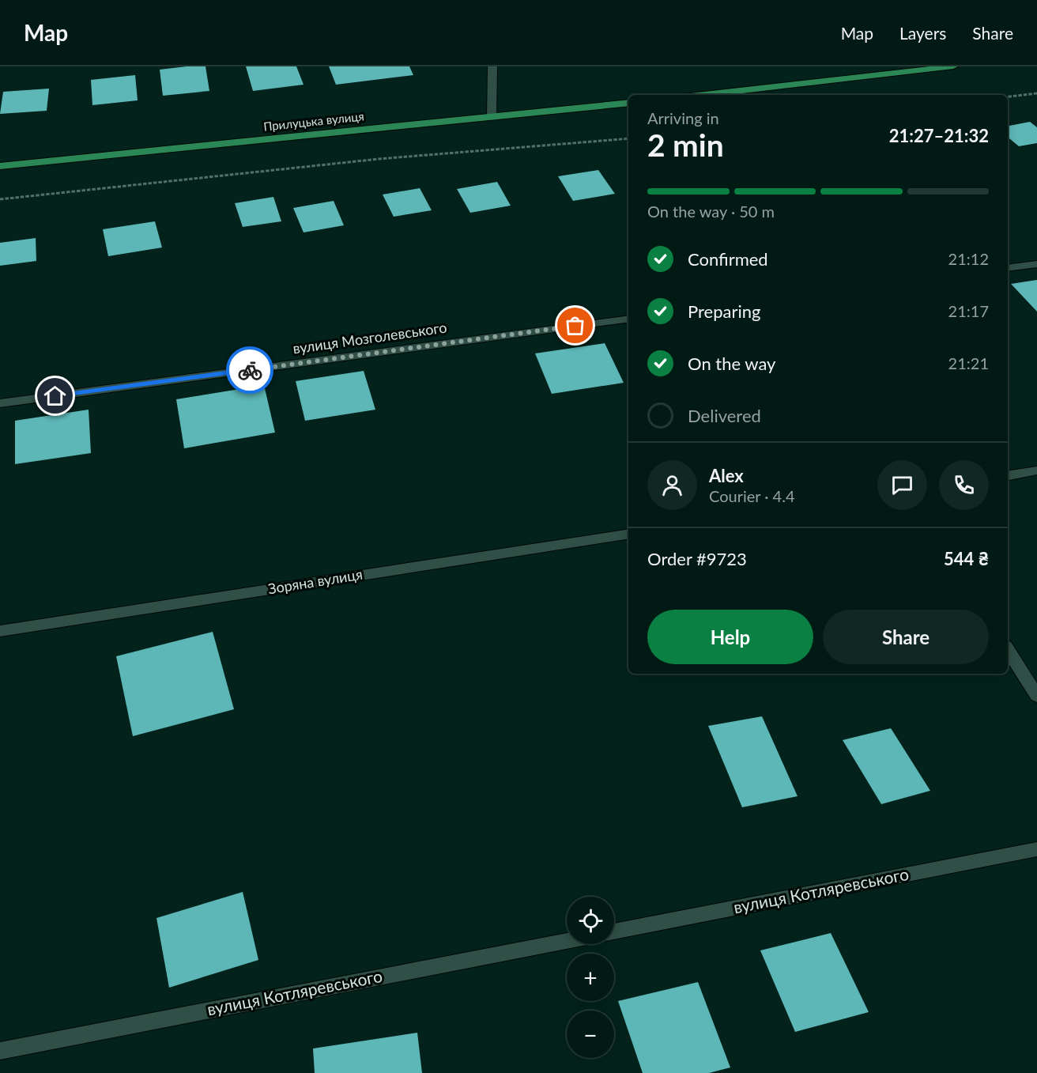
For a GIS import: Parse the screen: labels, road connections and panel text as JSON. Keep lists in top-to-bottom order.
{
  "streets": {
    "main road": ["Прилуцька вулиця"],
    "street": ["вулиця Мозголевського", "Зоряна вулиця", "вулиця Котляревського"]
  },
  "page": {
    "header": "Map",
    "nav": ["Map", "Layers", "Share"],
    "heading": ["2 min", "Arriving in", "21:27–21:32"],
    "panel": [
      "Alex",
      "Courier · 4.4",
      "Order #9723",
      "544 ₴"
    ],
    "bar": "On the way · 50 m",
    "list": [
      ["Confirmed", "21:12"],
      ["Preparing", "21:17"],
      ["On the way", "21:21"],
      "Delivered"
    ],
    "buttons": ["Help", "Share"],
    "map_buttons": ["+", "−"]
  }
}
